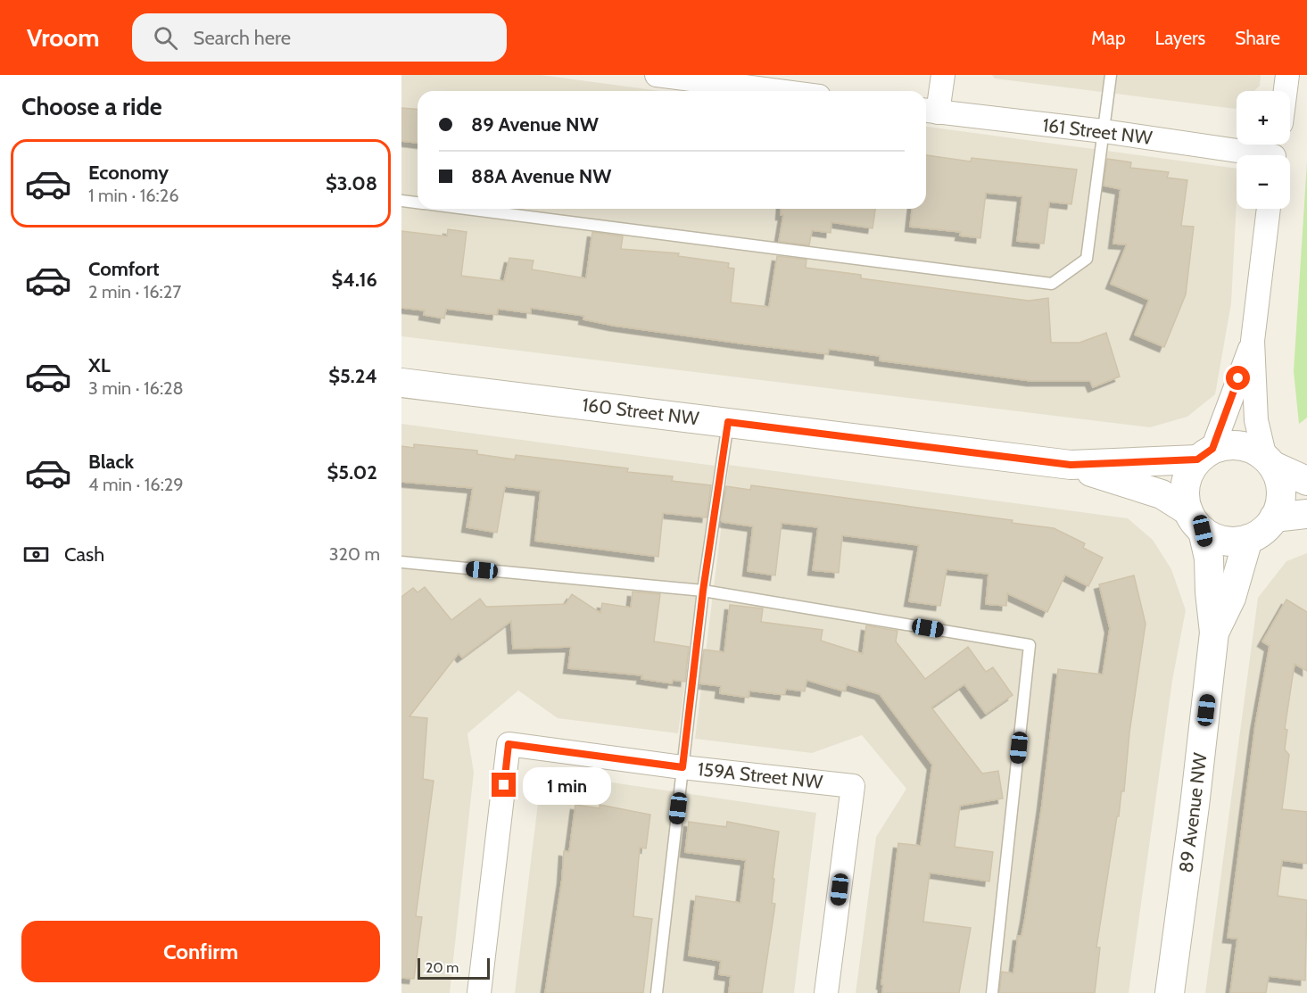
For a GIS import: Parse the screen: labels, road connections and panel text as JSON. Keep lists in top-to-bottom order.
{
  "streets": {
    "street": [
      "161 Street NW",
      "160 Street NW",
      "159A Street NW",
      "89 Avenue NW"
    ]
  },
  "crossings": [
    ["160 Street NW", "89 Avenue NW"]
  ],
  "scale_bar": "20 m",
  "page": {
    "header": "Vroom",
    "search": "Search here",
    "nav": ["Map", "Layers", "Share"],
    "heading": "Choose a ride",
    "map_buttons": ["+", "−"],
    "banner": ["89 Avenue NW", "88A Avenue NW"],
    "list": [
      {
        "name": "Economy",
        "note": "1 min · 16:26",
        "value": "$3.08"
      },
      {
        "name": "Comfort",
        "note": "2 min · 16:27",
        "value": "$4.16"
      },
      {
        "name": "XL",
        "note": "3 min · 16:28",
        "value": "$5.24"
      },
      {
        "name": "Black",
        "note": "4 min · 16:29",
        "value": "$5.02"
      }
    ],
    "pay": ["Cash", "320 m"],
    "bubble": "1 min",
    "buttons": "Confirm",
    "scale": "20 m"
  }
}
